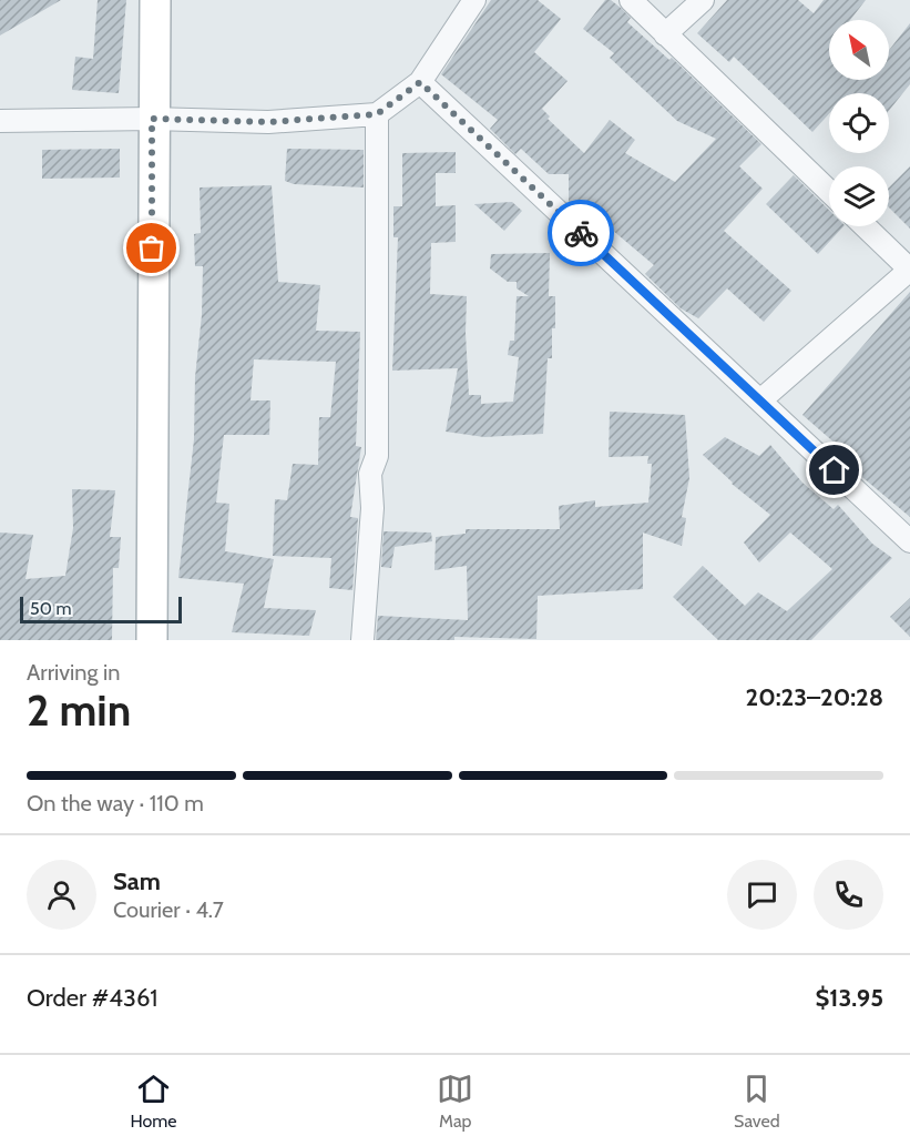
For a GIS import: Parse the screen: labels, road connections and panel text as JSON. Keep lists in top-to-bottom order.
{
  "scale_bar": "50 m",
  "north": "top left",
  "page": {
    "scale": "50 m",
    "heading": ["2 min", "Arriving in", "20:23–20:28"],
    "panel": [
      "Sam",
      "Courier · 4.7",
      "Order #4361",
      "$13.95"
    ],
    "bar": "On the way · 110 m",
    "tabs": ["Home", "Map", "Saved"]
  }
}
